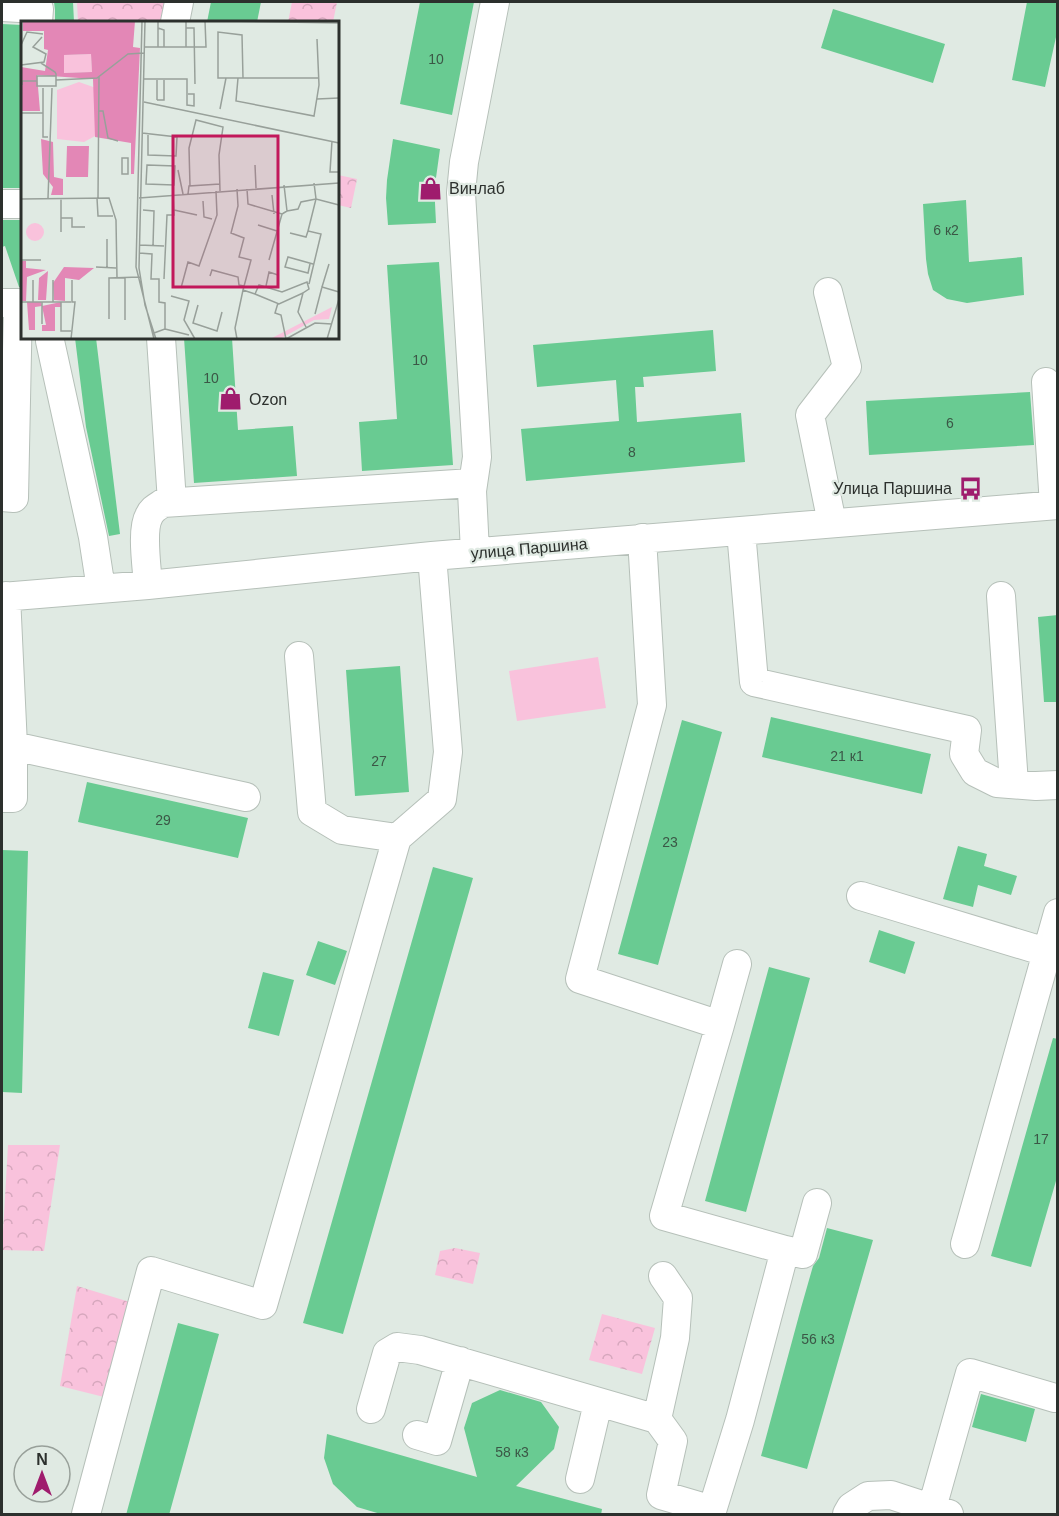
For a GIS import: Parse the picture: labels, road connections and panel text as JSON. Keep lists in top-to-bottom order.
{
  "streets": {
    "street": ["улица Паршина"]
  },
  "places": {
    "shop": ["Винлаб", "Ozon"],
    "bus stop": ["Улица Паршина"]
  },
  "house_numbers": [
    "10",
    "6 к2",
    "10",
    "10",
    "6",
    "8",
    "21 к1",
    "27",
    "29",
    "23",
    "17",
    "56 к3",
    "58 к3"
  ],
  "north": "top"
}
